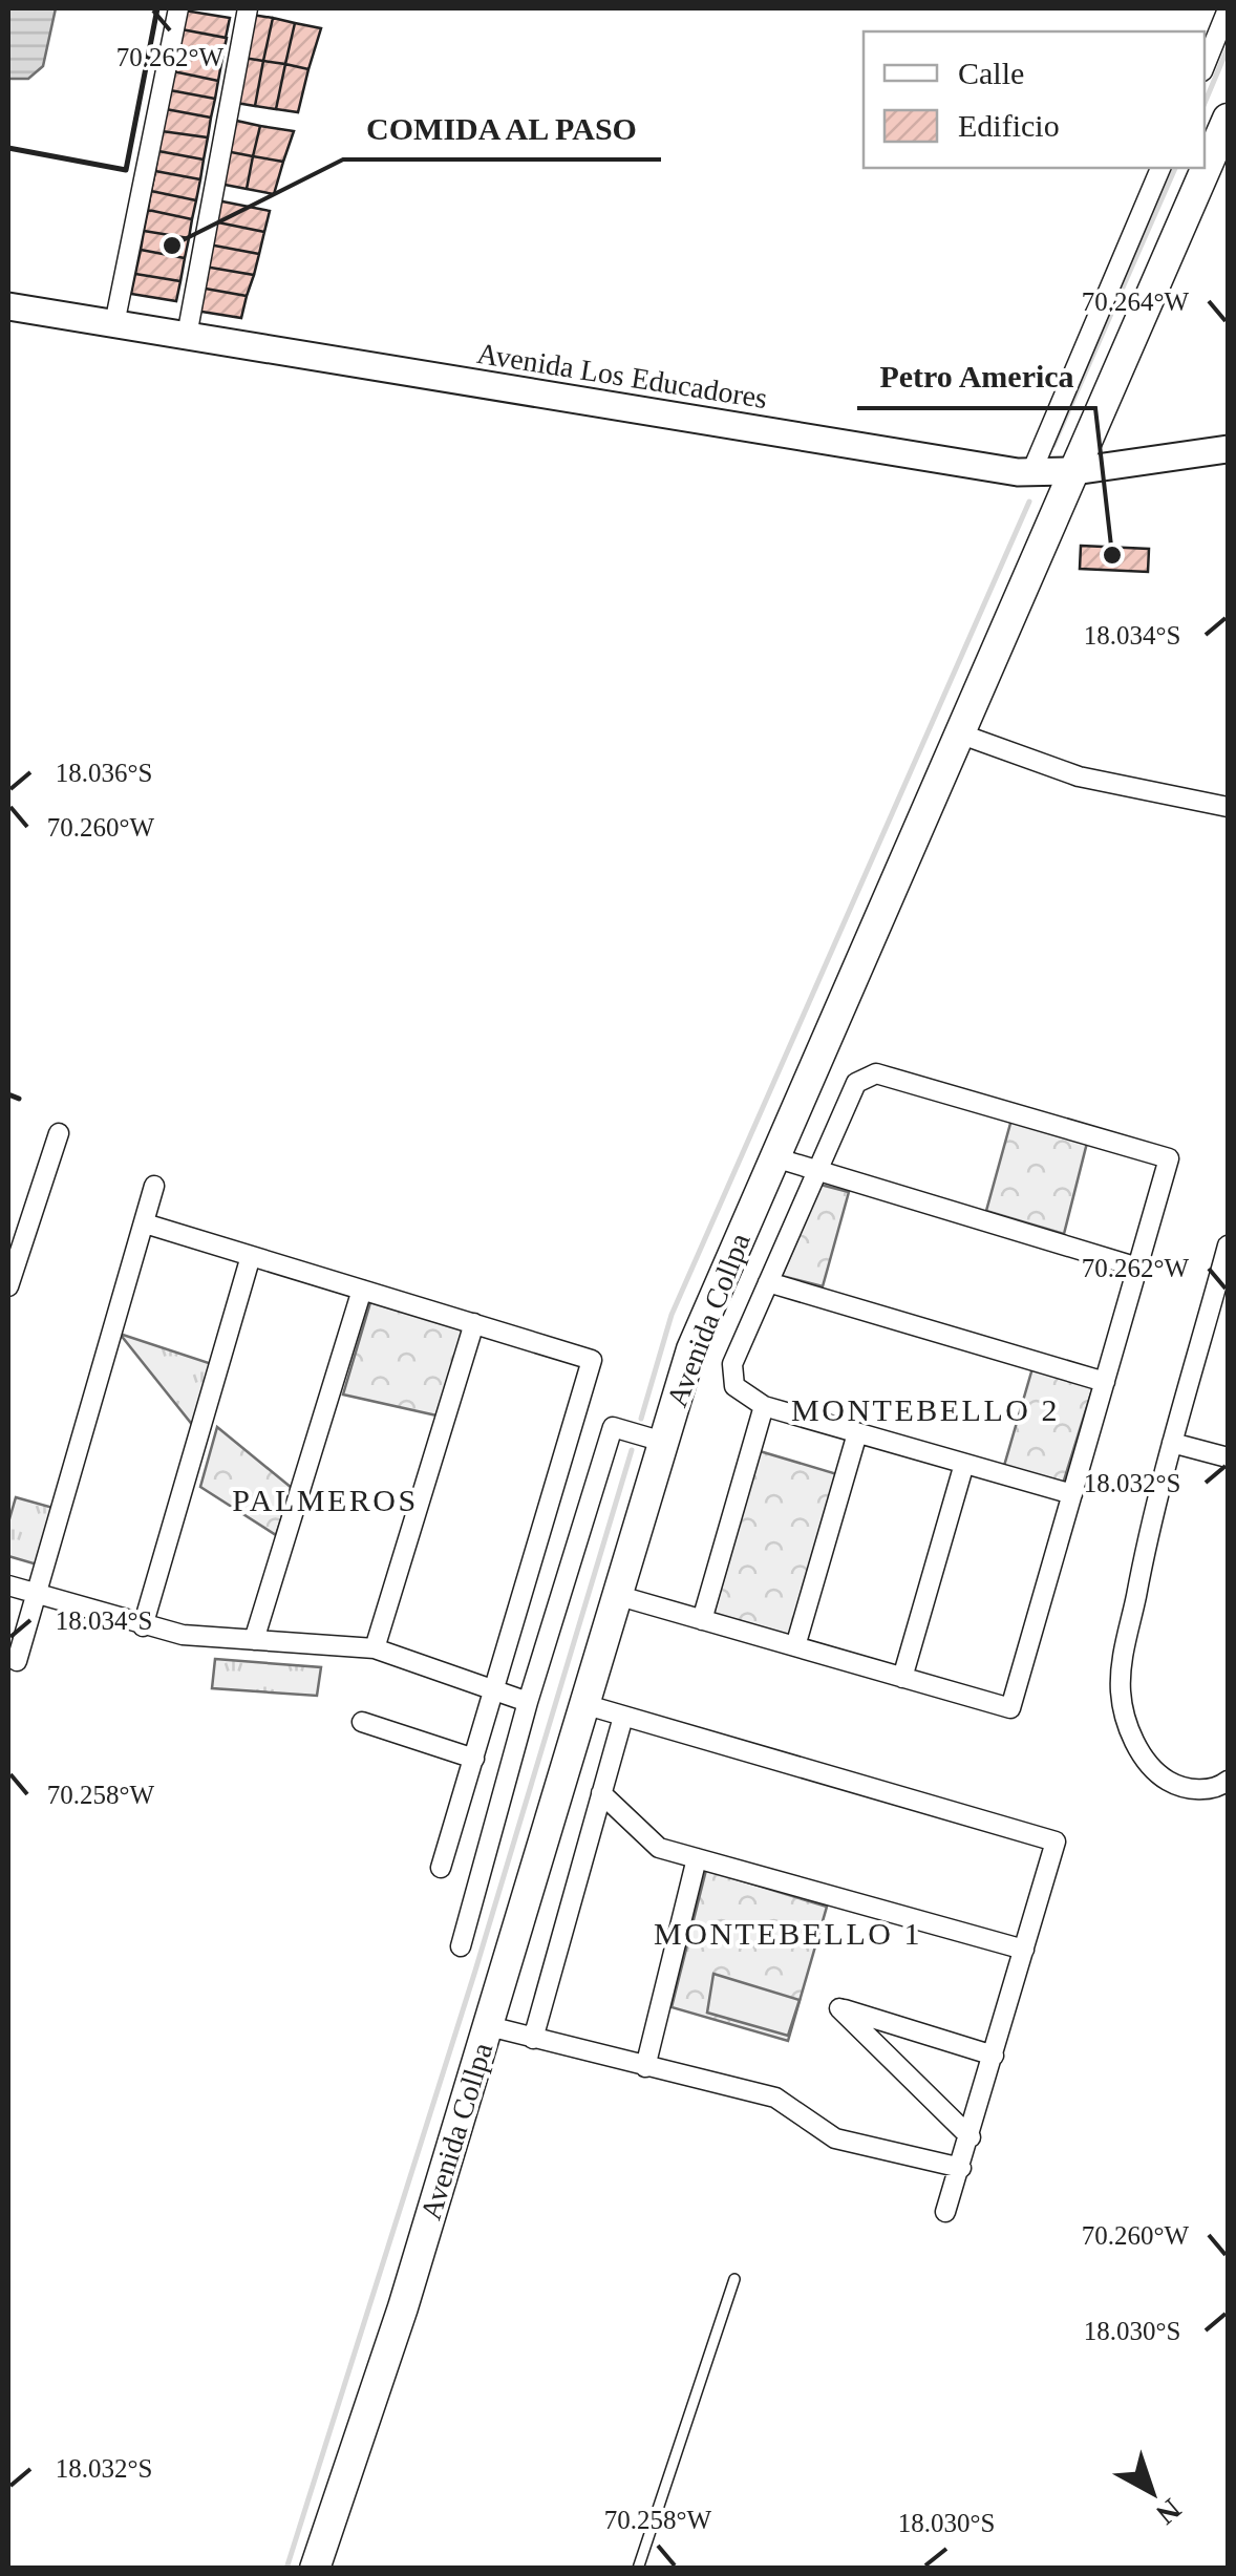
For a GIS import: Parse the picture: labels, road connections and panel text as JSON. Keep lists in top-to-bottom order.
{
  "streets": {
    "main road": ["Avenida Collpa"],
    "street": ["Avenida Los Educadores"]
  },
  "crossings": [
    ["Avenida Los Educadores", "Avenida Collpa"]
  ],
  "districts": ["MONTEBELLO 2", "PALMEROS", "MONTEBELLO 1"],
  "places": ["COMIDA AL PASO", "Petro America"],
  "legend": ["Calle", "Edificio"],
  "north": "bottom right",
  "coordinates": [
    "70.262°W",
    "70.264°W",
    "18.034°S",
    "18.036°S",
    "70.260°W",
    "18.032°S",
    "70.258°W",
    "18.030°S"
  ]
}
